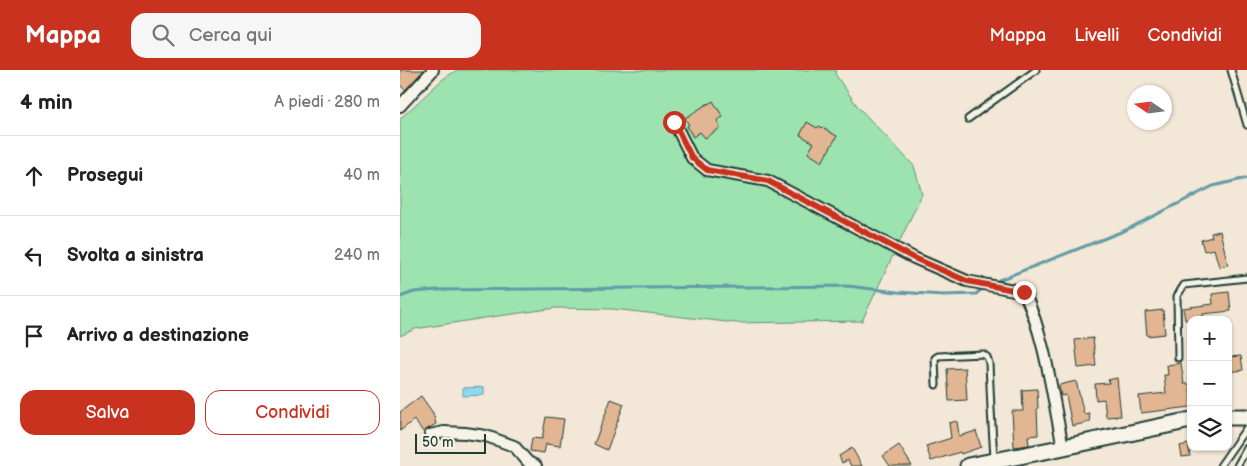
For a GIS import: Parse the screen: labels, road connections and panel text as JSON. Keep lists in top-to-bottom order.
{
  "scale_bar": "50 m",
  "north": "left",
  "page": {
    "header": "Mappa",
    "search": "Cerca qui",
    "nav": ["Mappa", "Livelli", "Condividi"],
    "heading": ["4 min", "A piedi · 280 m"],
    "list": [
      ["Prosegui", "40 m"],
      ["Svolta a sinistra", "240 m"],
      "Arrivo a destinazione"
    ],
    "map_buttons": ["+", "−"],
    "buttons": ["Salva", "Condividi"],
    "scale": "50 m"
  }
}
